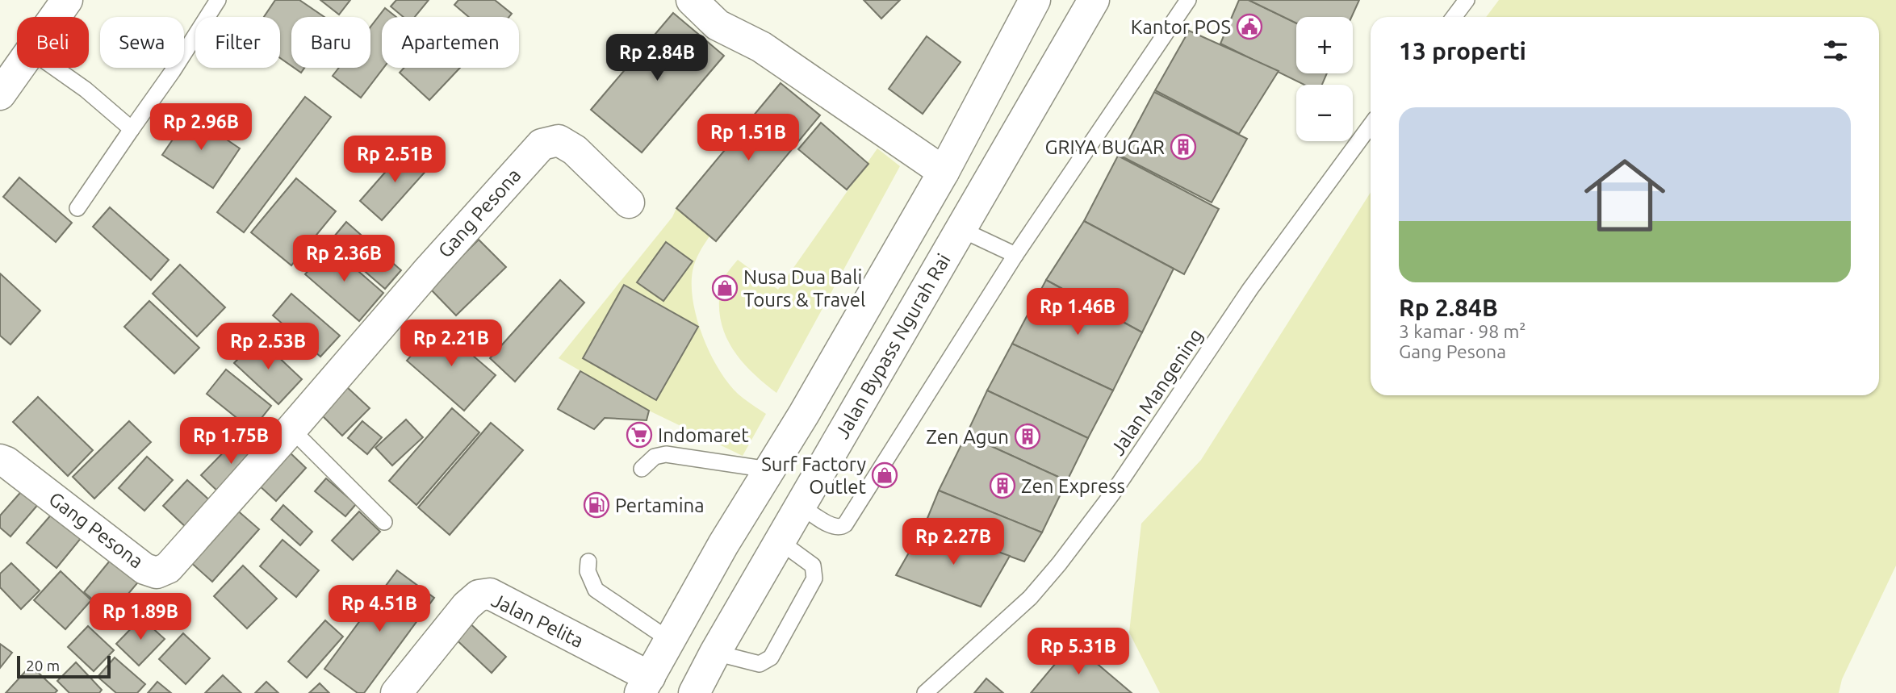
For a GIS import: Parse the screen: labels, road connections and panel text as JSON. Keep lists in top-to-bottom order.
{
  "streets": {
    "main road": ["Gang Pesona", "Jalan Bypass Ngurah Rai", "Jalan Pelita"],
    "lane": ["Jalan Mangening"]
  },
  "places": {
    "public building": ["Kantor POS"],
    "building": ["GRIYA BUGAR", "Zen Agun", "Zen Express"],
    "shop": ["Nusa Dua Bali Tours & Travel", "Surf Factory Outlet"],
    "supermarket": ["Indomaret"],
    "fuel station": ["Pertamina"]
  },
  "scale_bar": "20 m",
  "page": {
    "map_buttons": ["+", "−"],
    "chip": [
      "Beli",
      "Sewa",
      "Filter",
      "Baru",
      "Apartemen"
    ],
    "heading": "13 properti",
    "price": [
      "Rp 2.84B",
      "Rp 2.96B",
      "Rp 1.51B",
      "Rp 2.51B",
      "Rp 2.36B",
      "Rp 1.46B",
      "Rp 2.21B",
      "Rp 2.53B",
      "Rp 1.75B",
      "Rp 2.27B",
      "Rp 4.51B",
      "Rp 1.89B",
      "Rp 5.31B"
    ],
    "list": [
      {
        "name": "Rp 2.84B",
        "note": "3 kamar · 98 m² · Gang Pesona"
      }
    ],
    "scale": "20 m"
  }
}
